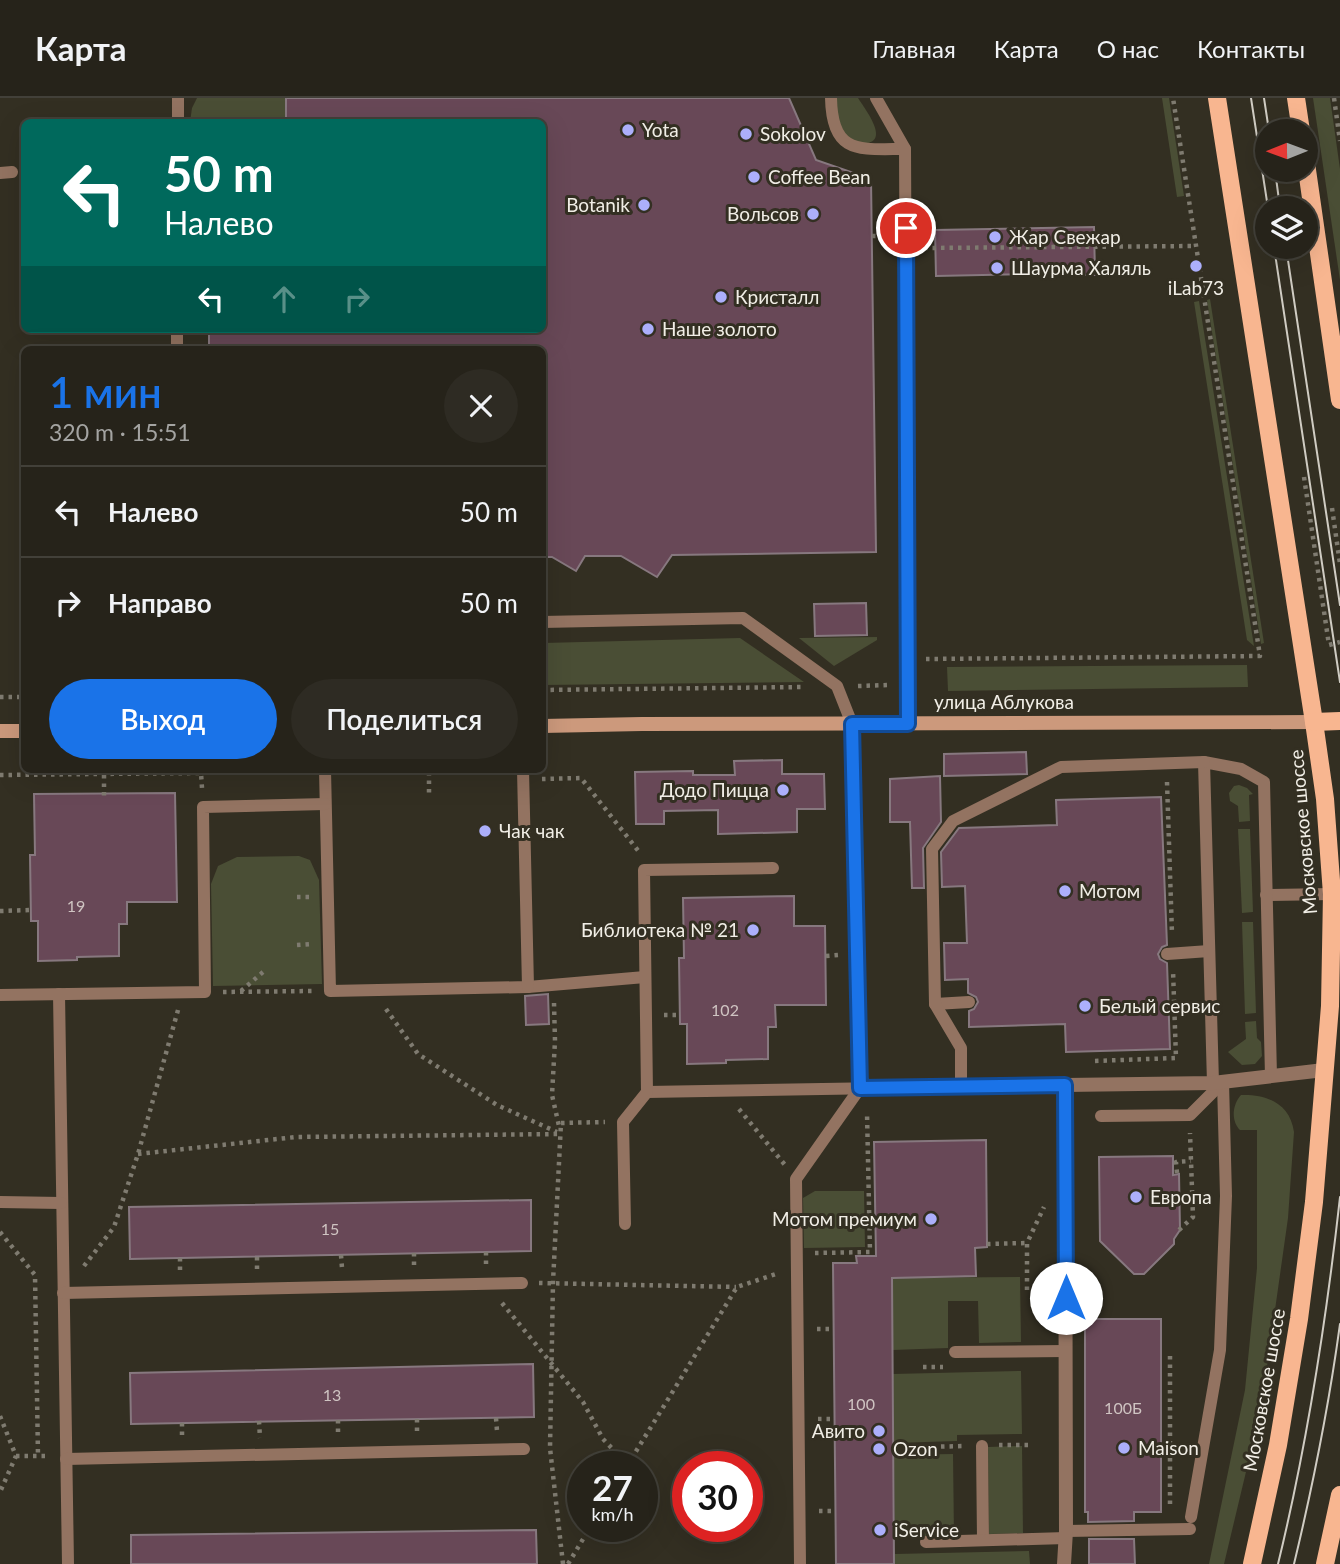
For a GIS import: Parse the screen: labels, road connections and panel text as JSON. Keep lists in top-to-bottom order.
{
  "streets": {
    "main road": ["улица Аблукова", "Московское шоссе"]
  },
  "crossings": [
    ["улица Аблукова", "Московское шоссе"]
  ],
  "places": [
    "Yota",
    "Sokolov",
    "Coffee Bean",
    "Botanik",
    "Вольсов",
    "Жар Свежар",
    "iLab73",
    "Шаурма Халяль",
    "Кристалл",
    "Наше золото",
    "Додо Пицца",
    "Чак чак",
    "Мотом",
    "Библиотека № 21",
    "Белый сервис",
    "Европа",
    "Мотом премиум",
    "Авито",
    "Maison",
    "Ozon",
    "iService"
  ],
  "house_numbers": [
    "19",
    "102",
    "15",
    "13",
    "100",
    "100Б"
  ],
  "north": "left",
  "page": {
    "header": "Карта",
    "nav": [
      "Главная",
      "Карта",
      "О нас",
      "Контакты"
    ],
    "turn": ["50 m", "Налево"],
    "heading": ["1 мин", "320 m · 15:51"],
    "list": [
      {
        "name": "Налево",
        "value": "50 m"
      },
      {
        "name": "Направо",
        "value": "50 m"
      }
    ],
    "buttons": ["Выход", "Поделиться"],
    "speed": "27 km/h",
    "limit": "30"
  }
}
